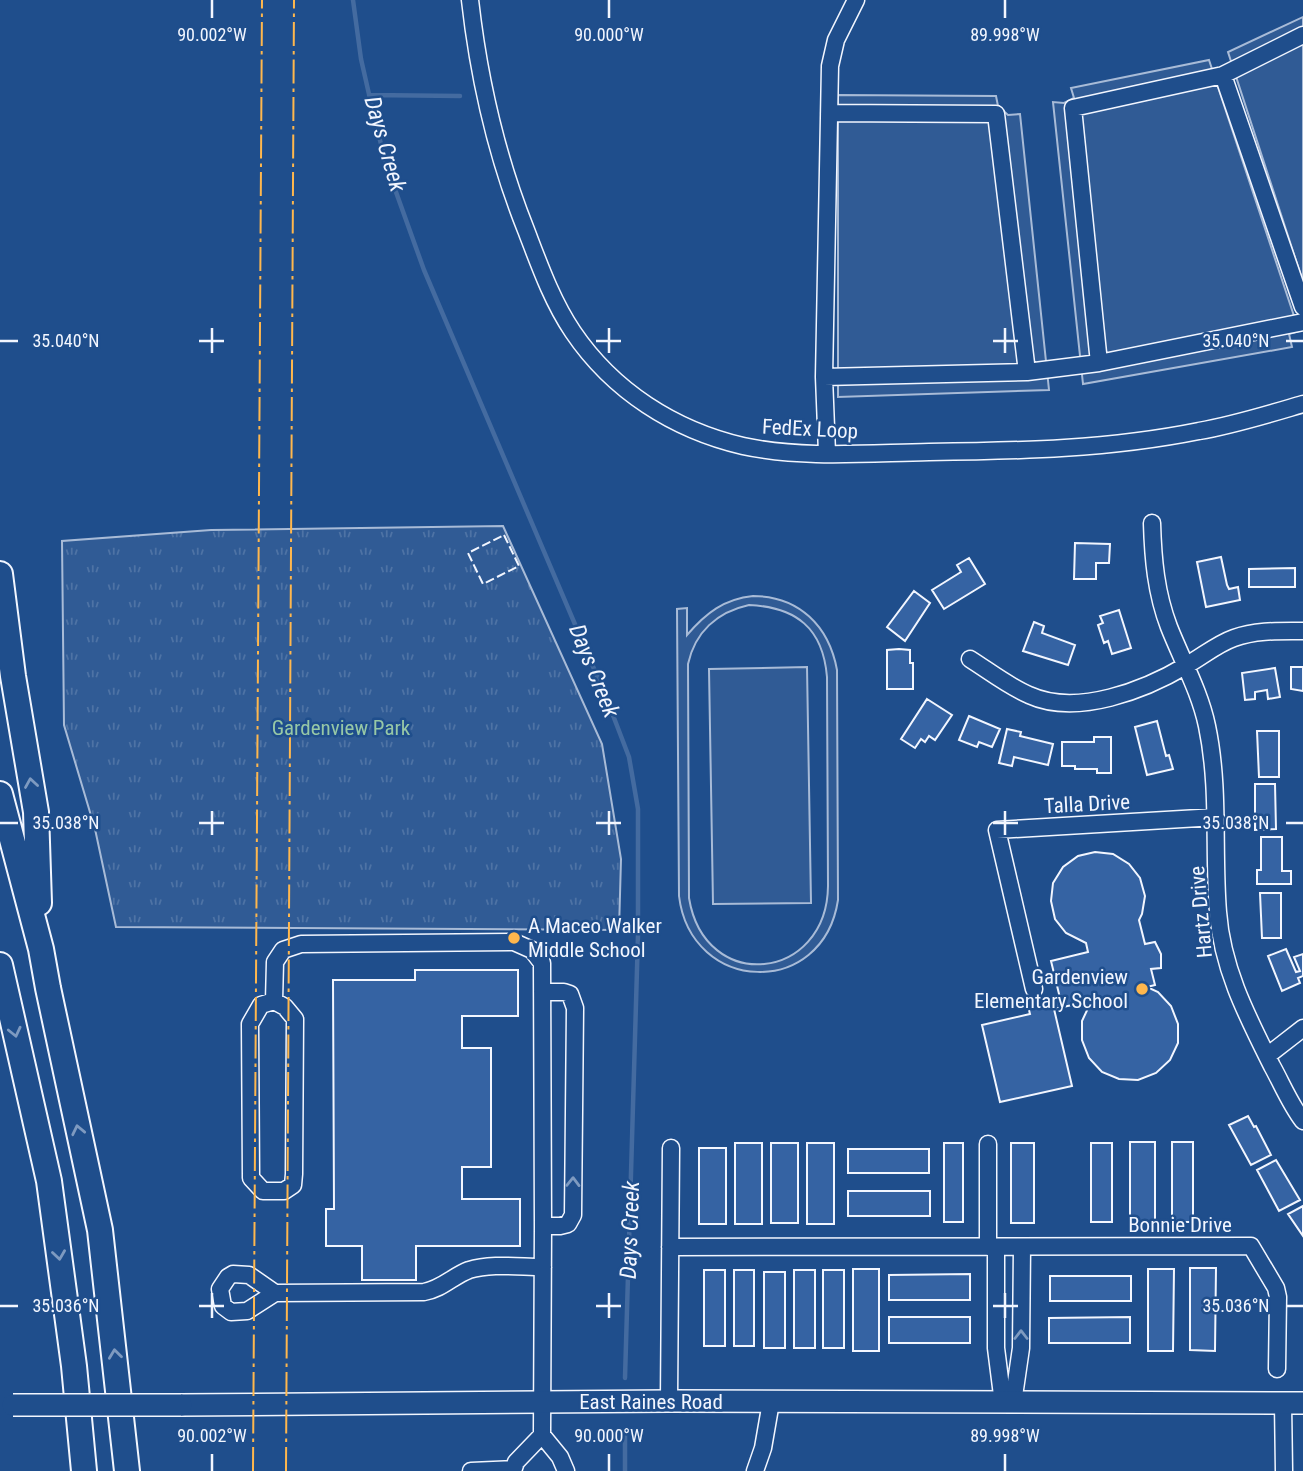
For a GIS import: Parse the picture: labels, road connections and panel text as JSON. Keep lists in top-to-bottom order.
{
  "streets": {
    "main road": ["East Raines Road"],
    "street": [
      "FedEx Loop",
      "Talla Drive",
      "Hartz Drive",
      "Bonnie Drive"
    ]
  },
  "crossings": [
    ["Talla Drive", "Hartz Drive"]
  ],
  "water": ["Days Creek"],
  "parks": ["Gardenview Park"],
  "places": ["A Maceo Walker Middle School", "Gardenview Elementary School"],
  "coordinates": [
    "90.002°W",
    "90.000°W",
    "89.998°W",
    "35.040°N",
    "35.038°N",
    "35.036°N"
  ]
}
